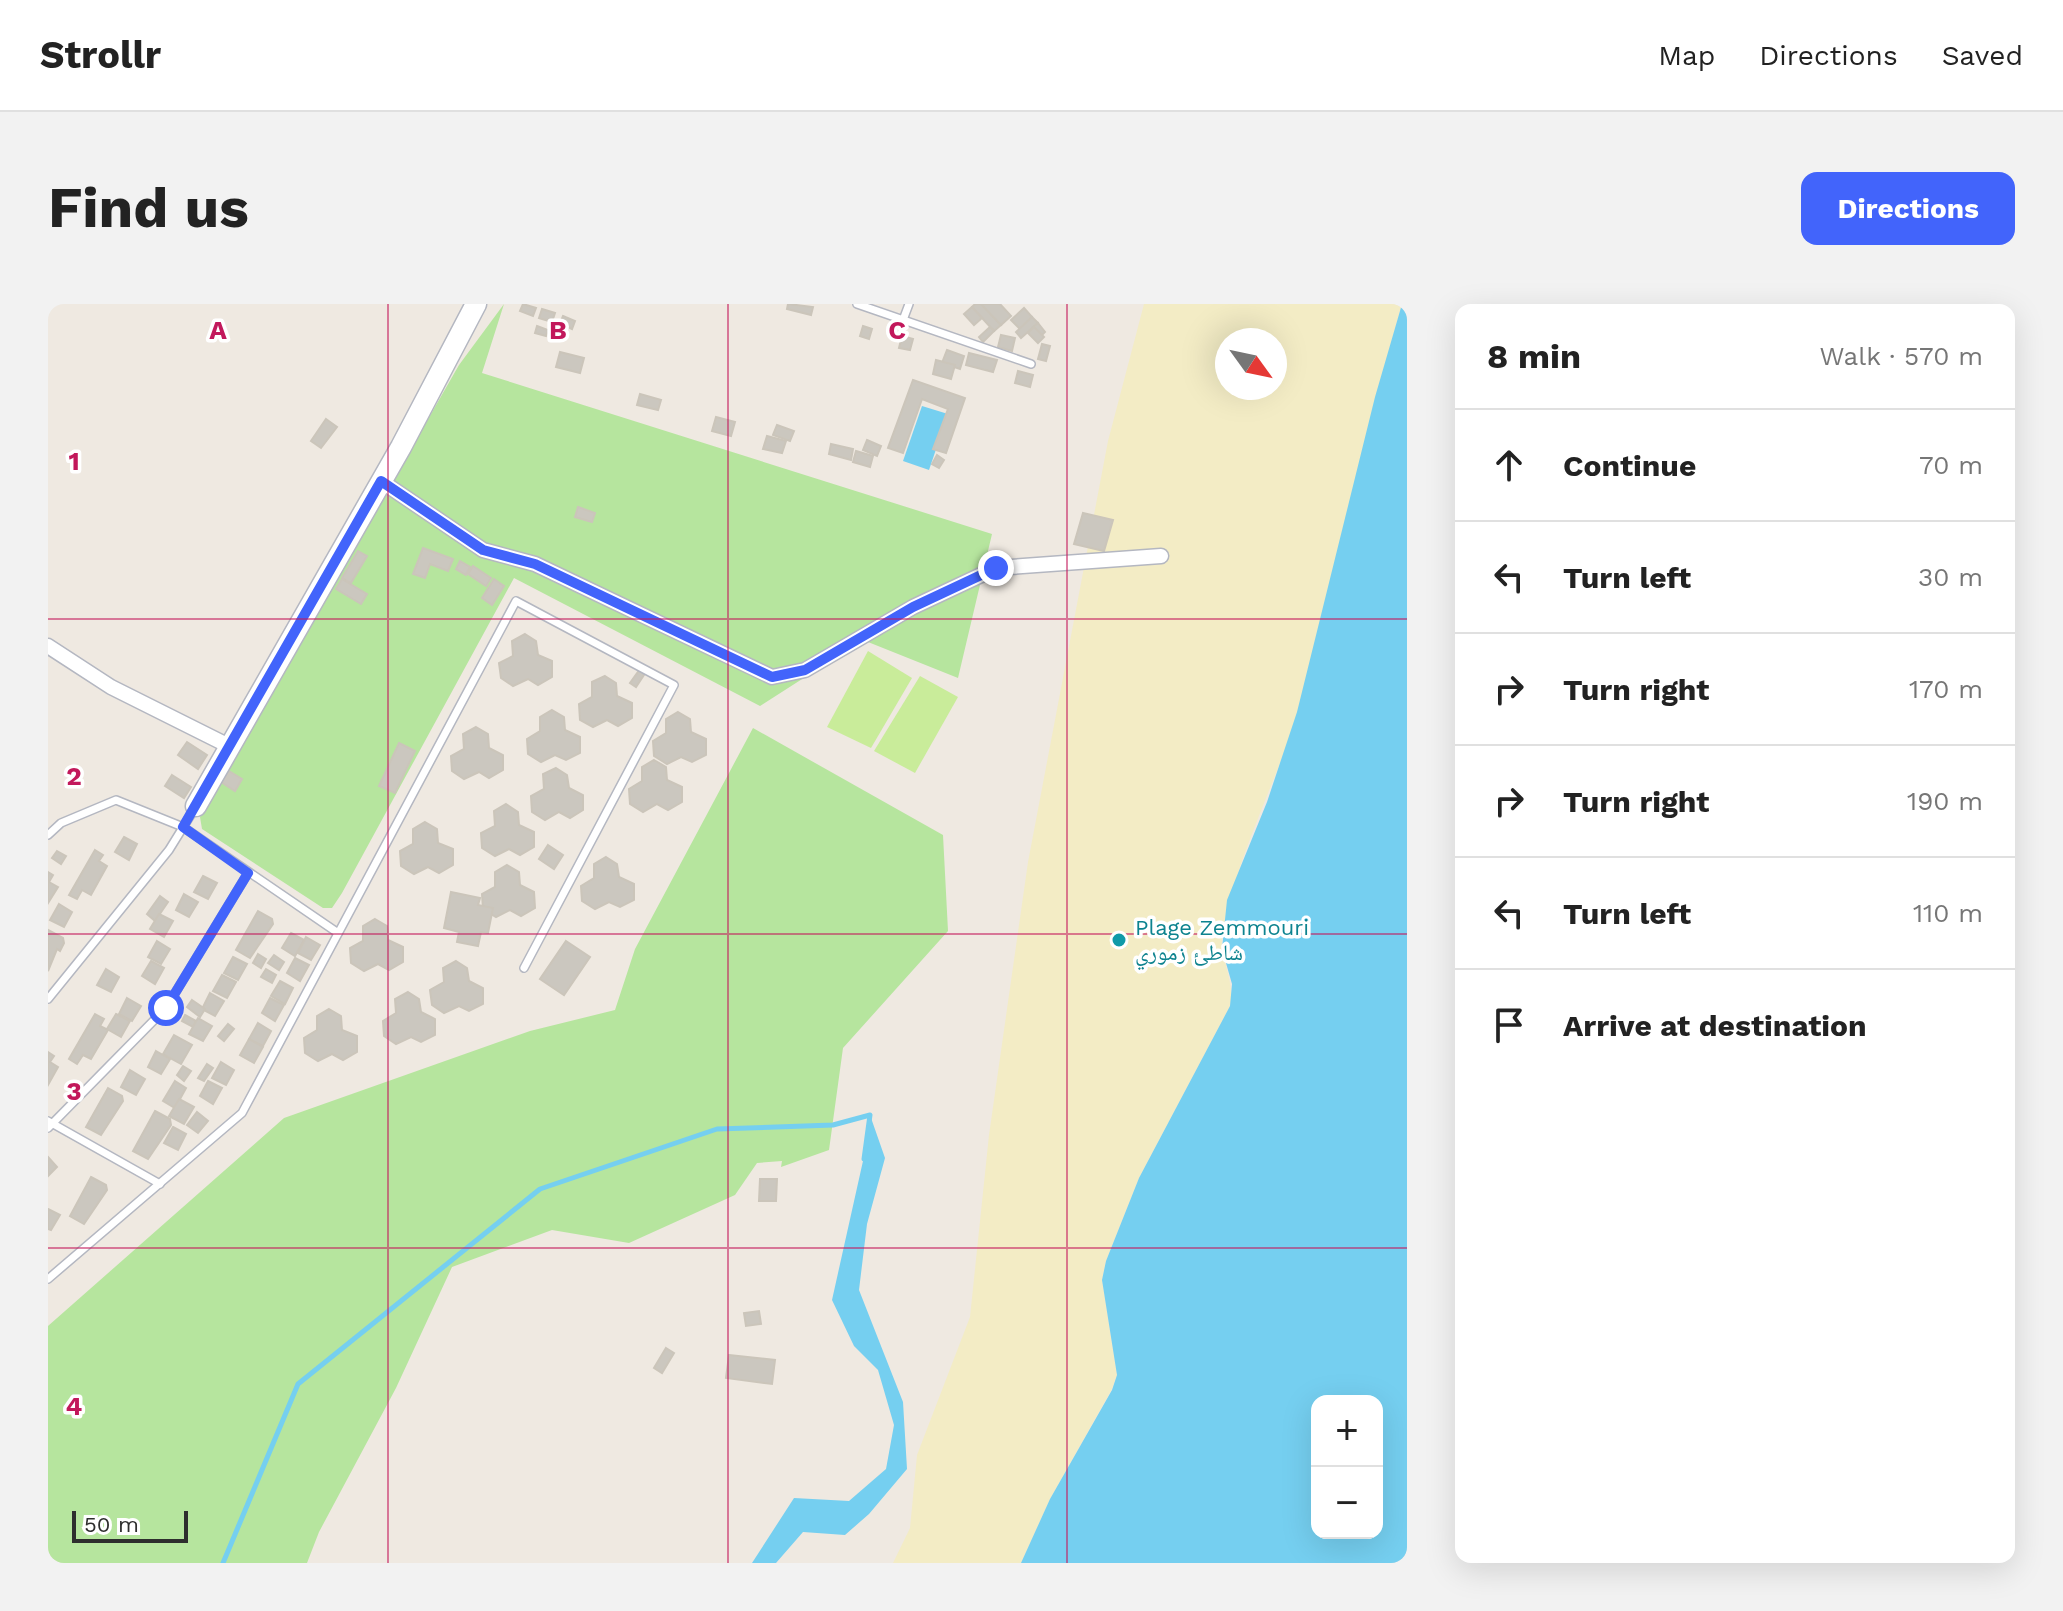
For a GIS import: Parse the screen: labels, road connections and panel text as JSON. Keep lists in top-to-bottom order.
{
  "places": ["Plage Zemmouri شاطئ زموري"],
  "scale_bar": "50 m",
  "north": "bottom right",
  "page": {
    "header": "Strollr",
    "nav": ["Map", "Directions", "Saved"],
    "buttons": "Directions",
    "title": "Find us",
    "heading": ["8 min", "Walk · 570 m"],
    "list": [
      ["Continue", "70 m"],
      ["Turn left", "30 m"],
      ["Turn right", "170 m"],
      ["Turn right", "190 m"],
      ["Turn left", "110 m"],
      "Arrive at destination"
    ],
    "map_buttons": ["+", "−"],
    "scale": "50 m"
  },
  "grid": {
    "columns": ["A", "B", "C"],
    "rows": [
      "1",
      "2",
      "3",
      "4"
    ]
  }
}
